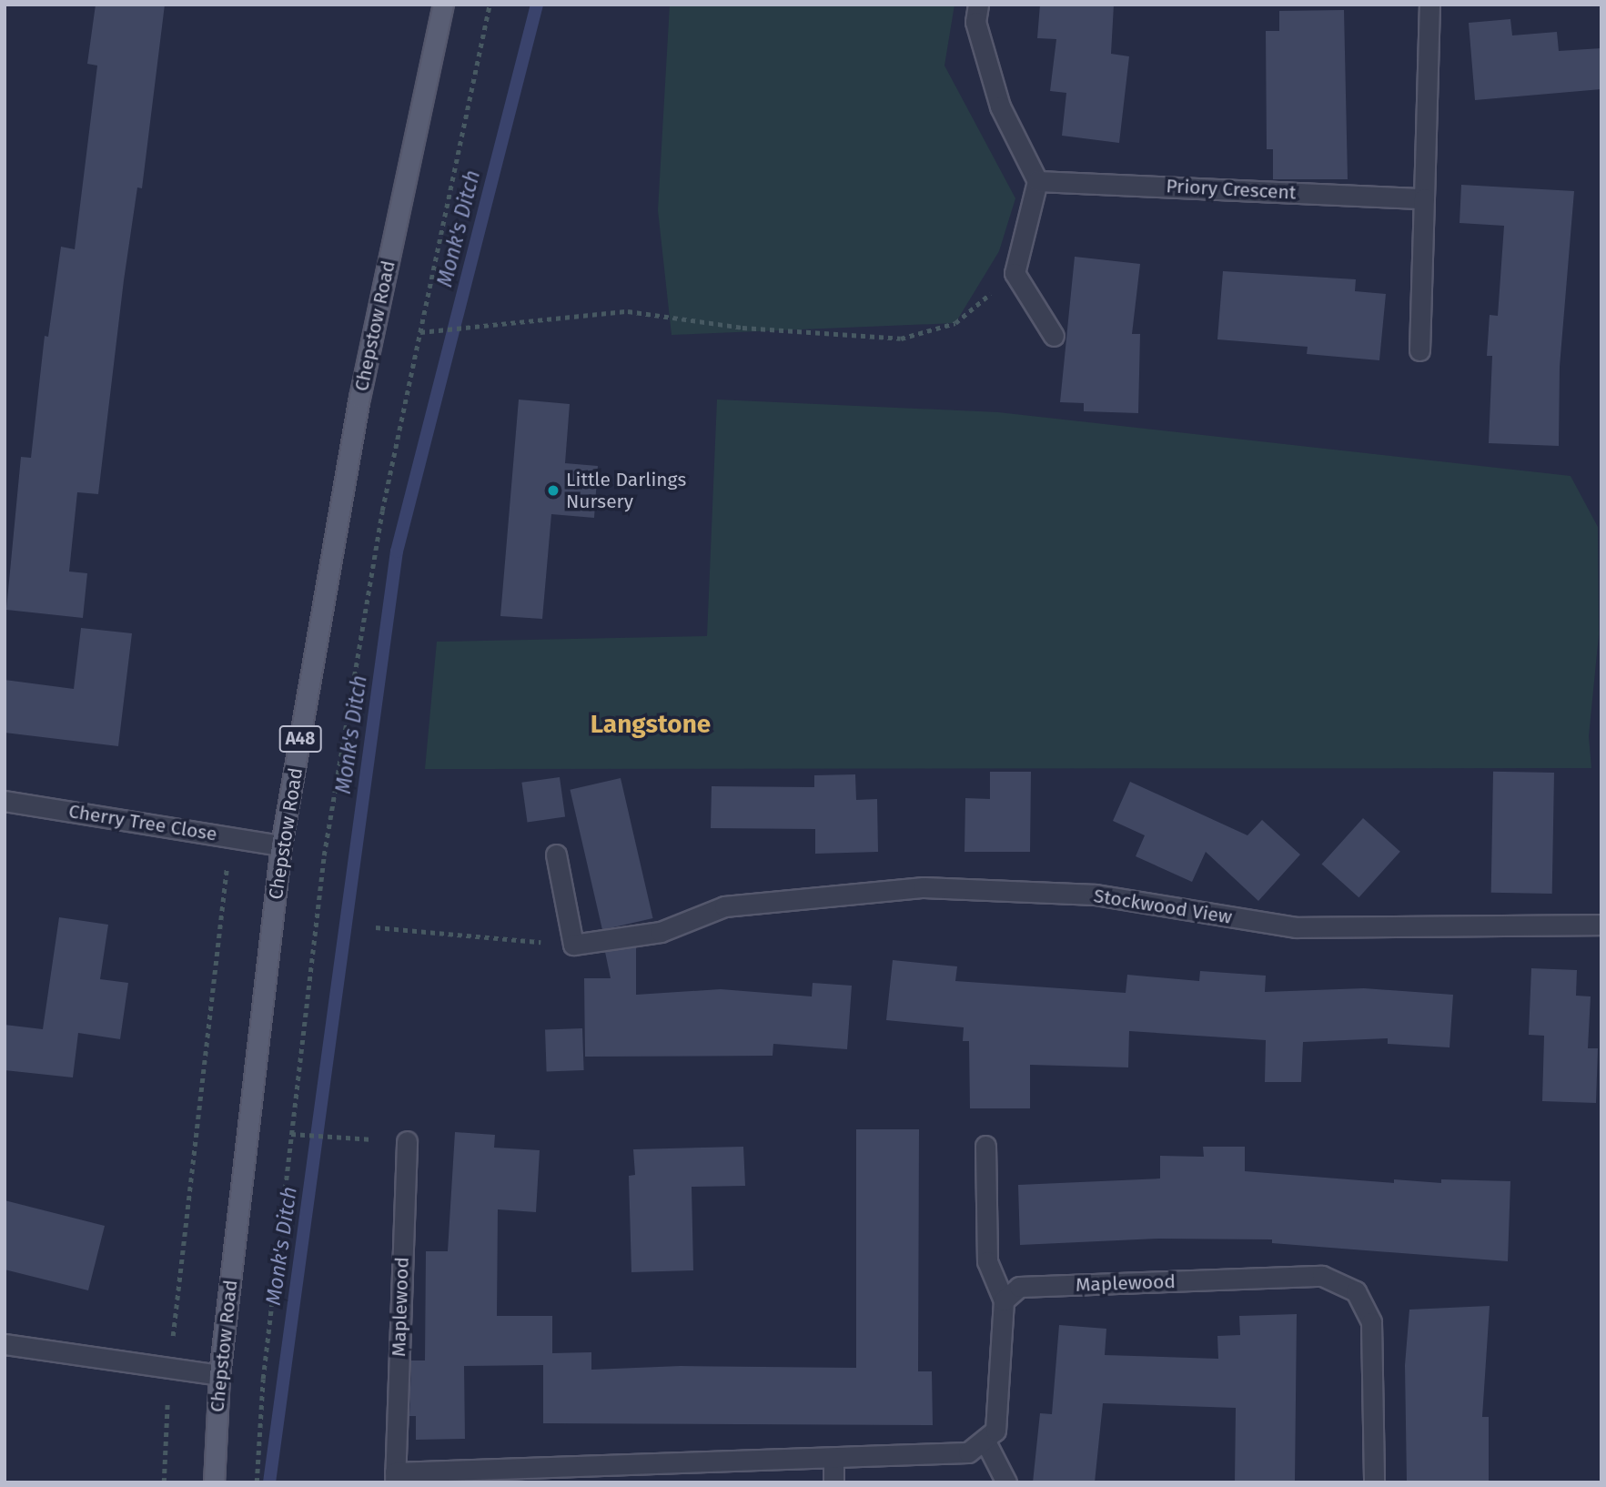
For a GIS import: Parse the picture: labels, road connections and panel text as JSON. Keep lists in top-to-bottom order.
{
  "streets": {
    "main road": ["Chepstow Road", "A48"],
    "street": [
      "Priory Crescent",
      "Cherry Tree Close",
      "Stockwood View",
      "Maplewood"
    ]
  },
  "crossings": [
    ["Chepstow Road", "Cherry Tree Close"]
  ],
  "districts": ["Langstone"],
  "water": ["Monk's Ditch"],
  "places": ["Little Darlings Nursery"]
}
